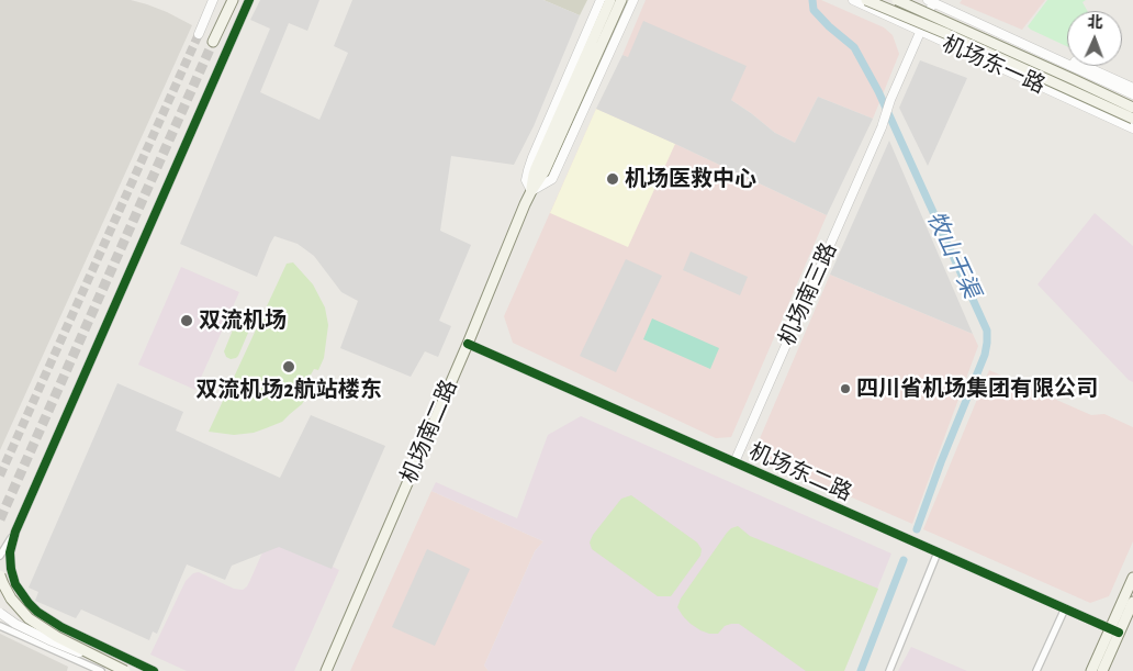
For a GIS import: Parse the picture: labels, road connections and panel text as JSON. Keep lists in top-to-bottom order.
{
  "streets": {
    "main road": ["机场南二路"],
    "street": ["机场东一路", "机场南三路", "机场东二路"]
  },
  "crossings": [
    ["机场东一路", "机场南三路"],
    ["机场南三路", "机场东二路"],
    ["机场南二路", "机场东二路"]
  ],
  "water": ["牧山干渠"],
  "places": [
    "机场医救中心",
    "双流机场",
    "双流机场2航站楼东",
    "四川省机场集团有限公司"
  ],
  "north": "top"
}
